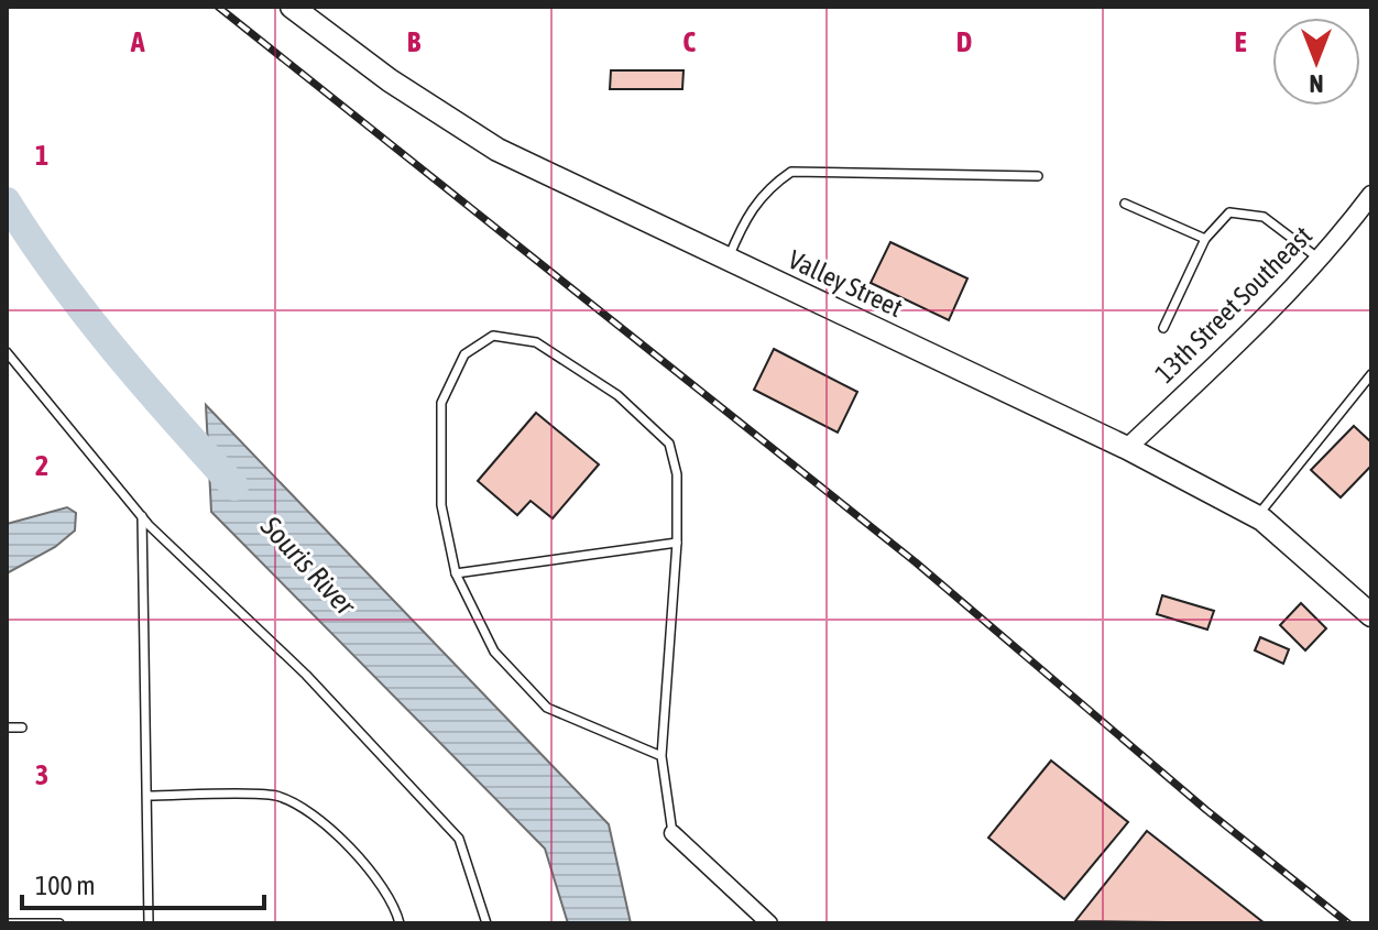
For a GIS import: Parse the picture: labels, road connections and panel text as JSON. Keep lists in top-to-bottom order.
{
  "streets": {
    "main road": ["Valley Street"],
    "street": ["13th Street Southeast"]
  },
  "crossings": [
    ["Valley Street", "13th Street Southeast"]
  ],
  "water": ["Souris River"],
  "scale_bar": "100 m",
  "north": "bottom",
  "grid": {
    "columns": [
      "A",
      "B",
      "C",
      "D",
      "E"
    ],
    "rows": ["1", "2", "3"]
  }
}
